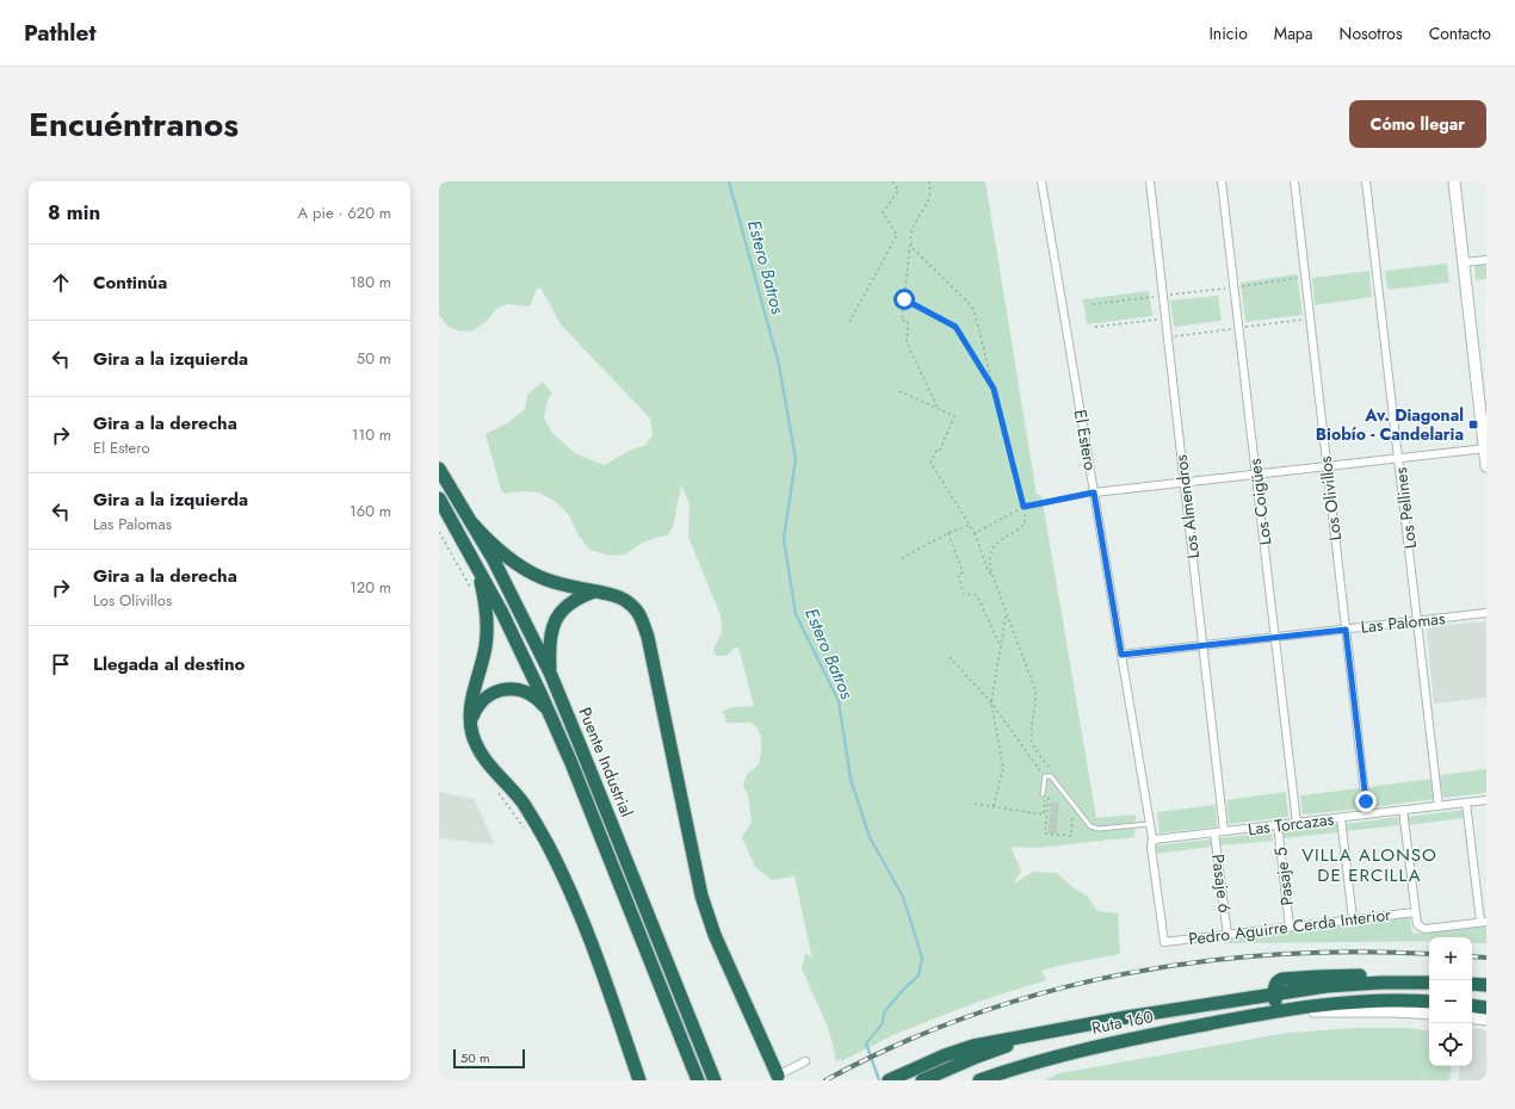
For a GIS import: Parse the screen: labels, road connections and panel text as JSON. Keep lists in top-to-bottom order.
{
  "streets": {
    "highway": ["Puente Industrial", "Ruta 160"],
    "street": [
      "El Estero",
      "Los Olivillos",
      "Los Coigües",
      "Los Almendros",
      "Los Pellines",
      "Las Palomas",
      "Las Torcazas",
      "Pasaje 5",
      "Pasaje 6",
      "Pedro Aguirre Cerda Interior"
    ]
  },
  "crossings": [
    ["El Estero", "Las Palomas"],
    ["El Estero", "Las Torcazas"],
    ["El Estero", "Pedro Aguirre Cerda Interior"],
    ["Los Olivillos", "Las Palomas"],
    ["Los Olivillos", "Las Torcazas"],
    ["Los Coigües", "Las Palomas"],
    ["Los Coigües", "Las Torcazas"],
    ["Los Almendros", "Las Palomas"],
    ["Los Almendros", "Las Torcazas"],
    ["Los Pellines", "Las Palomas"],
    ["Los Pellines", "Las Torcazas"],
    ["Las Torcazas", "Pasaje 5"],
    ["Las Torcazas", "Pasaje 6"],
    ["Pasaje 5", "Pedro Aguirre Cerda Interior"],
    ["Pasaje 6", "Pedro Aguirre Cerda Interior"]
  ],
  "districts": ["VILLA ALONSO DE ERCILLA"],
  "water": ["Estero Batros"],
  "places": {
    "transit": ["Av. Diagonal Biobío - Candelaria"]
  },
  "scale_bar": "50 m",
  "page": {
    "header": "Pathlet",
    "nav": [
      "Inicio",
      "Mapa",
      "Nosotros",
      "Contacto"
    ],
    "title": "Encuéntranos",
    "buttons": "Cómo llegar",
    "heading": ["8 min", "A pie · 620 m"],
    "list": [
      ["Continúa", "180 m"],
      ["Gira a la izquierda", "50 m"],
      ["Gira a la derecha", "El Estero", "110 m"],
      ["Gira a la izquierda", "Las Palomas", "160 m"],
      ["Gira a la derecha", "Los Olivillos", "120 m"],
      "Llegada al destino"
    ],
    "map_buttons": ["+", "−"],
    "scale": "50 m"
  }
}
